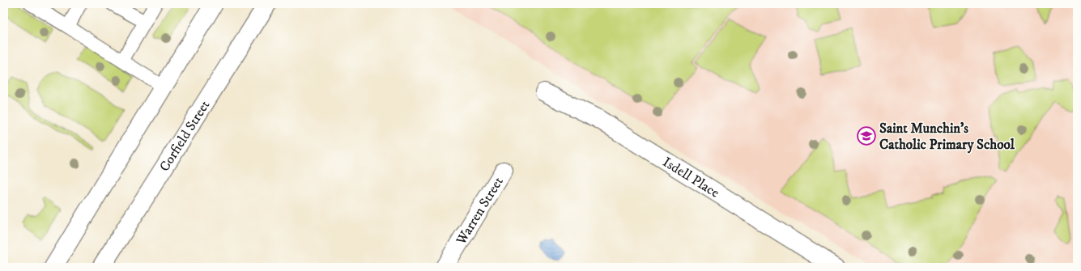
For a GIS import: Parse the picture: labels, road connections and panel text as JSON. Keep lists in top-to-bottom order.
{
  "streets": {
    "main road": ["Corfield Street", "Isdell Place", "Warren Street"]
  },
  "places": {
    "school or university": ["Saint Munchin’s Catholic Primary School"]
  }
}
